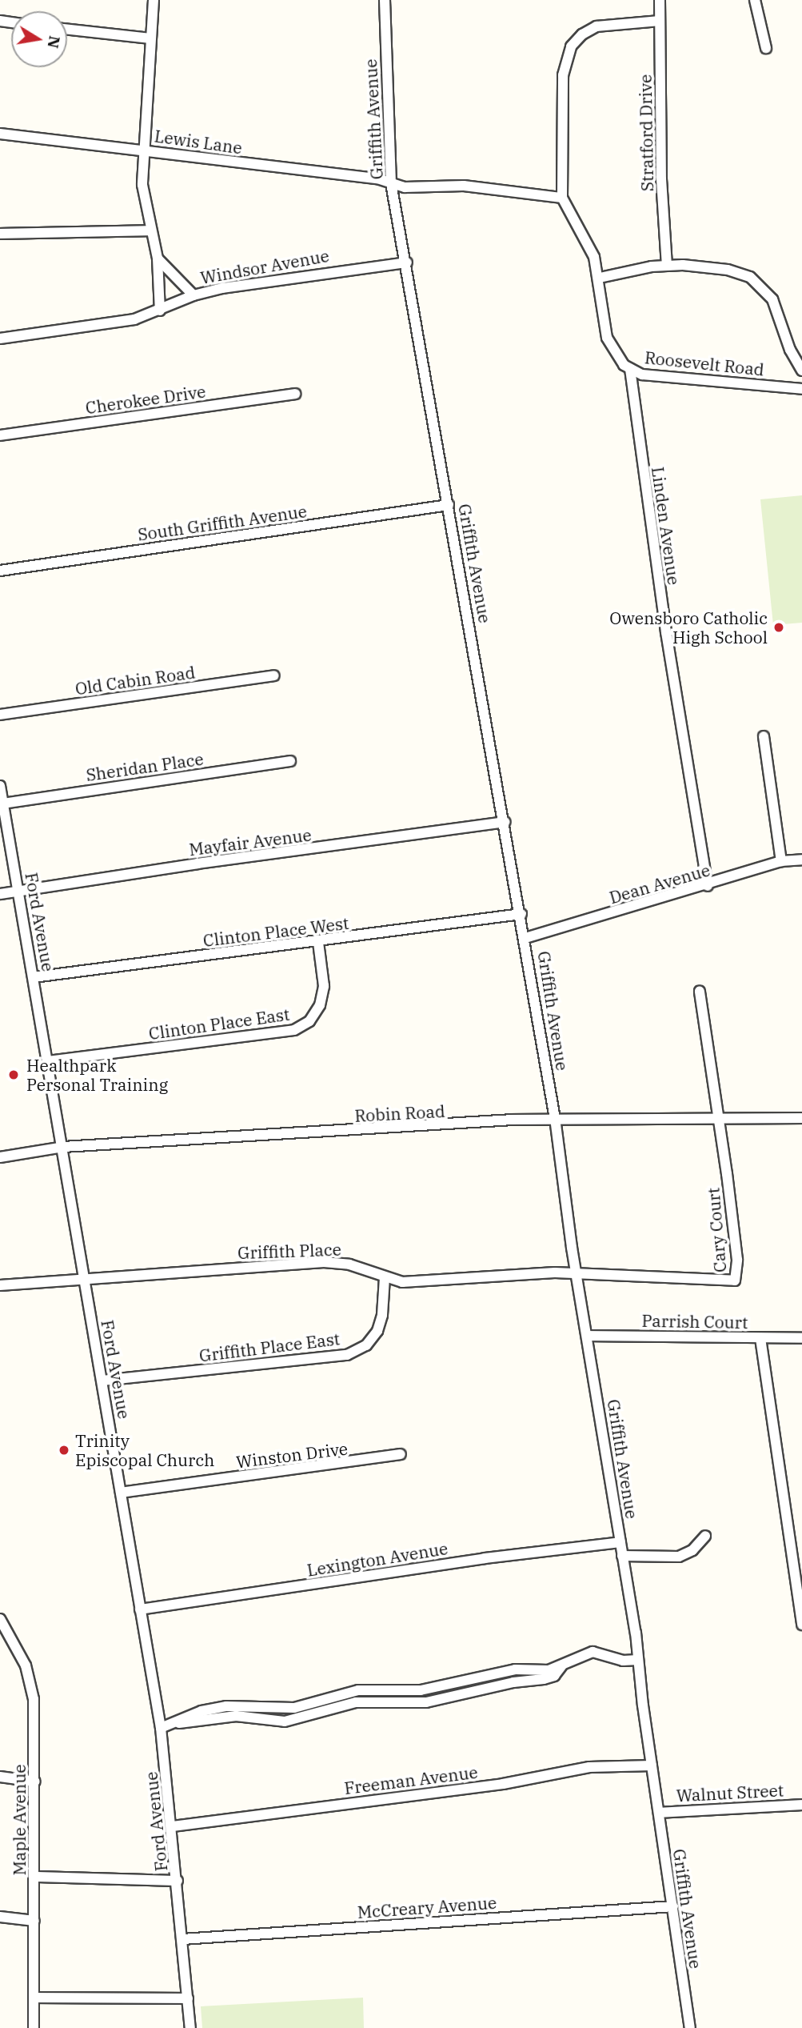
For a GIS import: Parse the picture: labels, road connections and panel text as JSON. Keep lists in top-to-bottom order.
{
  "streets": {
    "street": [
      "Griffith Avenue",
      "Stratford Drive",
      "Lewis Lane",
      "Windsor Avenue",
      "Roosevelt Road",
      "Cherokee Drive",
      "South Griffith Avenue",
      "Linden Avenue",
      "Old Cabin Road",
      "Sheridan Place",
      "Mayfair Avenue",
      "Dean Avenue",
      "Ford Avenue",
      "Clinton Place West",
      "Clinton Place East",
      "Robin Road",
      "Cary Court",
      "Griffith Place",
      "Parrish Court",
      "Griffith Place East",
      "Winston Drive",
      "Lexington Avenue",
      "Freeman Avenue",
      "Walnut Street",
      "Maple Avenue",
      "McCreary Avenue"
    ]
  },
  "crossings": [
    ["Griffith Avenue", "Lewis Lane"],
    ["Griffith Avenue", "Windsor Avenue"],
    ["Griffith Avenue", "South Griffith Avenue"],
    ["Griffith Avenue", "Mayfair Avenue"],
    ["Griffith Avenue", "Dean Avenue"],
    ["Griffith Avenue", "Clinton Place West"],
    ["Griffith Avenue", "Robin Road"],
    ["Griffith Avenue", "Cary Court"],
    ["Griffith Avenue", "Griffith Place"],
    ["Griffith Avenue", "Parrish Court"],
    ["Griffith Avenue", "Lexington Avenue"],
    ["Griffith Avenue", "Freeman Avenue"],
    ["Griffith Avenue", "Walnut Street"],
    ["Griffith Avenue", "McCreary Avenue"],
    ["Roosevelt Road", "Linden Avenue"],
    ["Linden Avenue", "Dean Avenue"],
    ["Sheridan Place", "Ford Avenue"],
    ["Mayfair Avenue", "Ford Avenue"],
    ["Ford Avenue", "Clinton Place West"],
    ["Ford Avenue", "Clinton Place East"],
    ["Ford Avenue", "Robin Road"],
    ["Ford Avenue", "Griffith Place"],
    ["Ford Avenue", "Griffith Place East"],
    ["Ford Avenue", "Winston Drive"],
    ["Ford Avenue", "Lexington Avenue"],
    ["Ford Avenue", "Freeman Avenue"],
    ["Ford Avenue", "McCreary Avenue"],
    ["Clinton Place West", "Clinton Place East"],
    ["Robin Road", "Cary Court"],
    ["Cary Court", "Griffith Place"],
    ["Griffith Place", "Griffith Place East"]
  ],
  "places": ["Owensboro Catholic High School", "Healthpark Personal Training", "Trinity Episcopal Church"],
  "north": "right"
}
